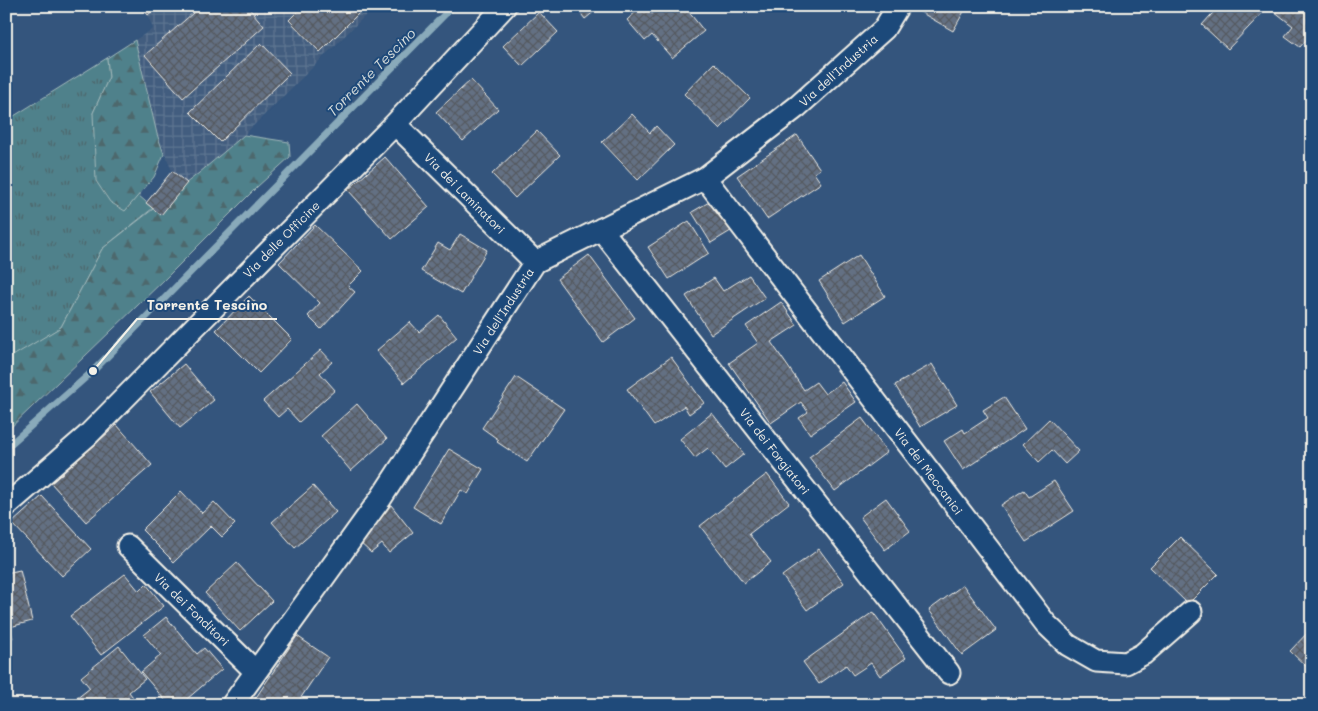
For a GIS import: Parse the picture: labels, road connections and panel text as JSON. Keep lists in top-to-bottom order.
{
  "streets": {
    "street": [
      "Via dell'Industria",
      "Via dei Laminatori",
      "Via delle Officine",
      "Via dei Forgiatori",
      "Via dei Meccanici",
      "Via dei Fonditori"
    ]
  },
  "crossings": [
    ["Via dell'Industria", "Via dei Laminatori"],
    ["Via dell'Industria", "Via dei Forgiatori"],
    ["Via dell'Industria", "Via dei Meccanici"],
    ["Via dell'Industria", "Via dei Fonditori"],
    ["Via dei Laminatori", "Via delle Officine"]
  ],
  "water": ["Torrente Tescino"],
  "places": ["Torrente Tescino"]
}
